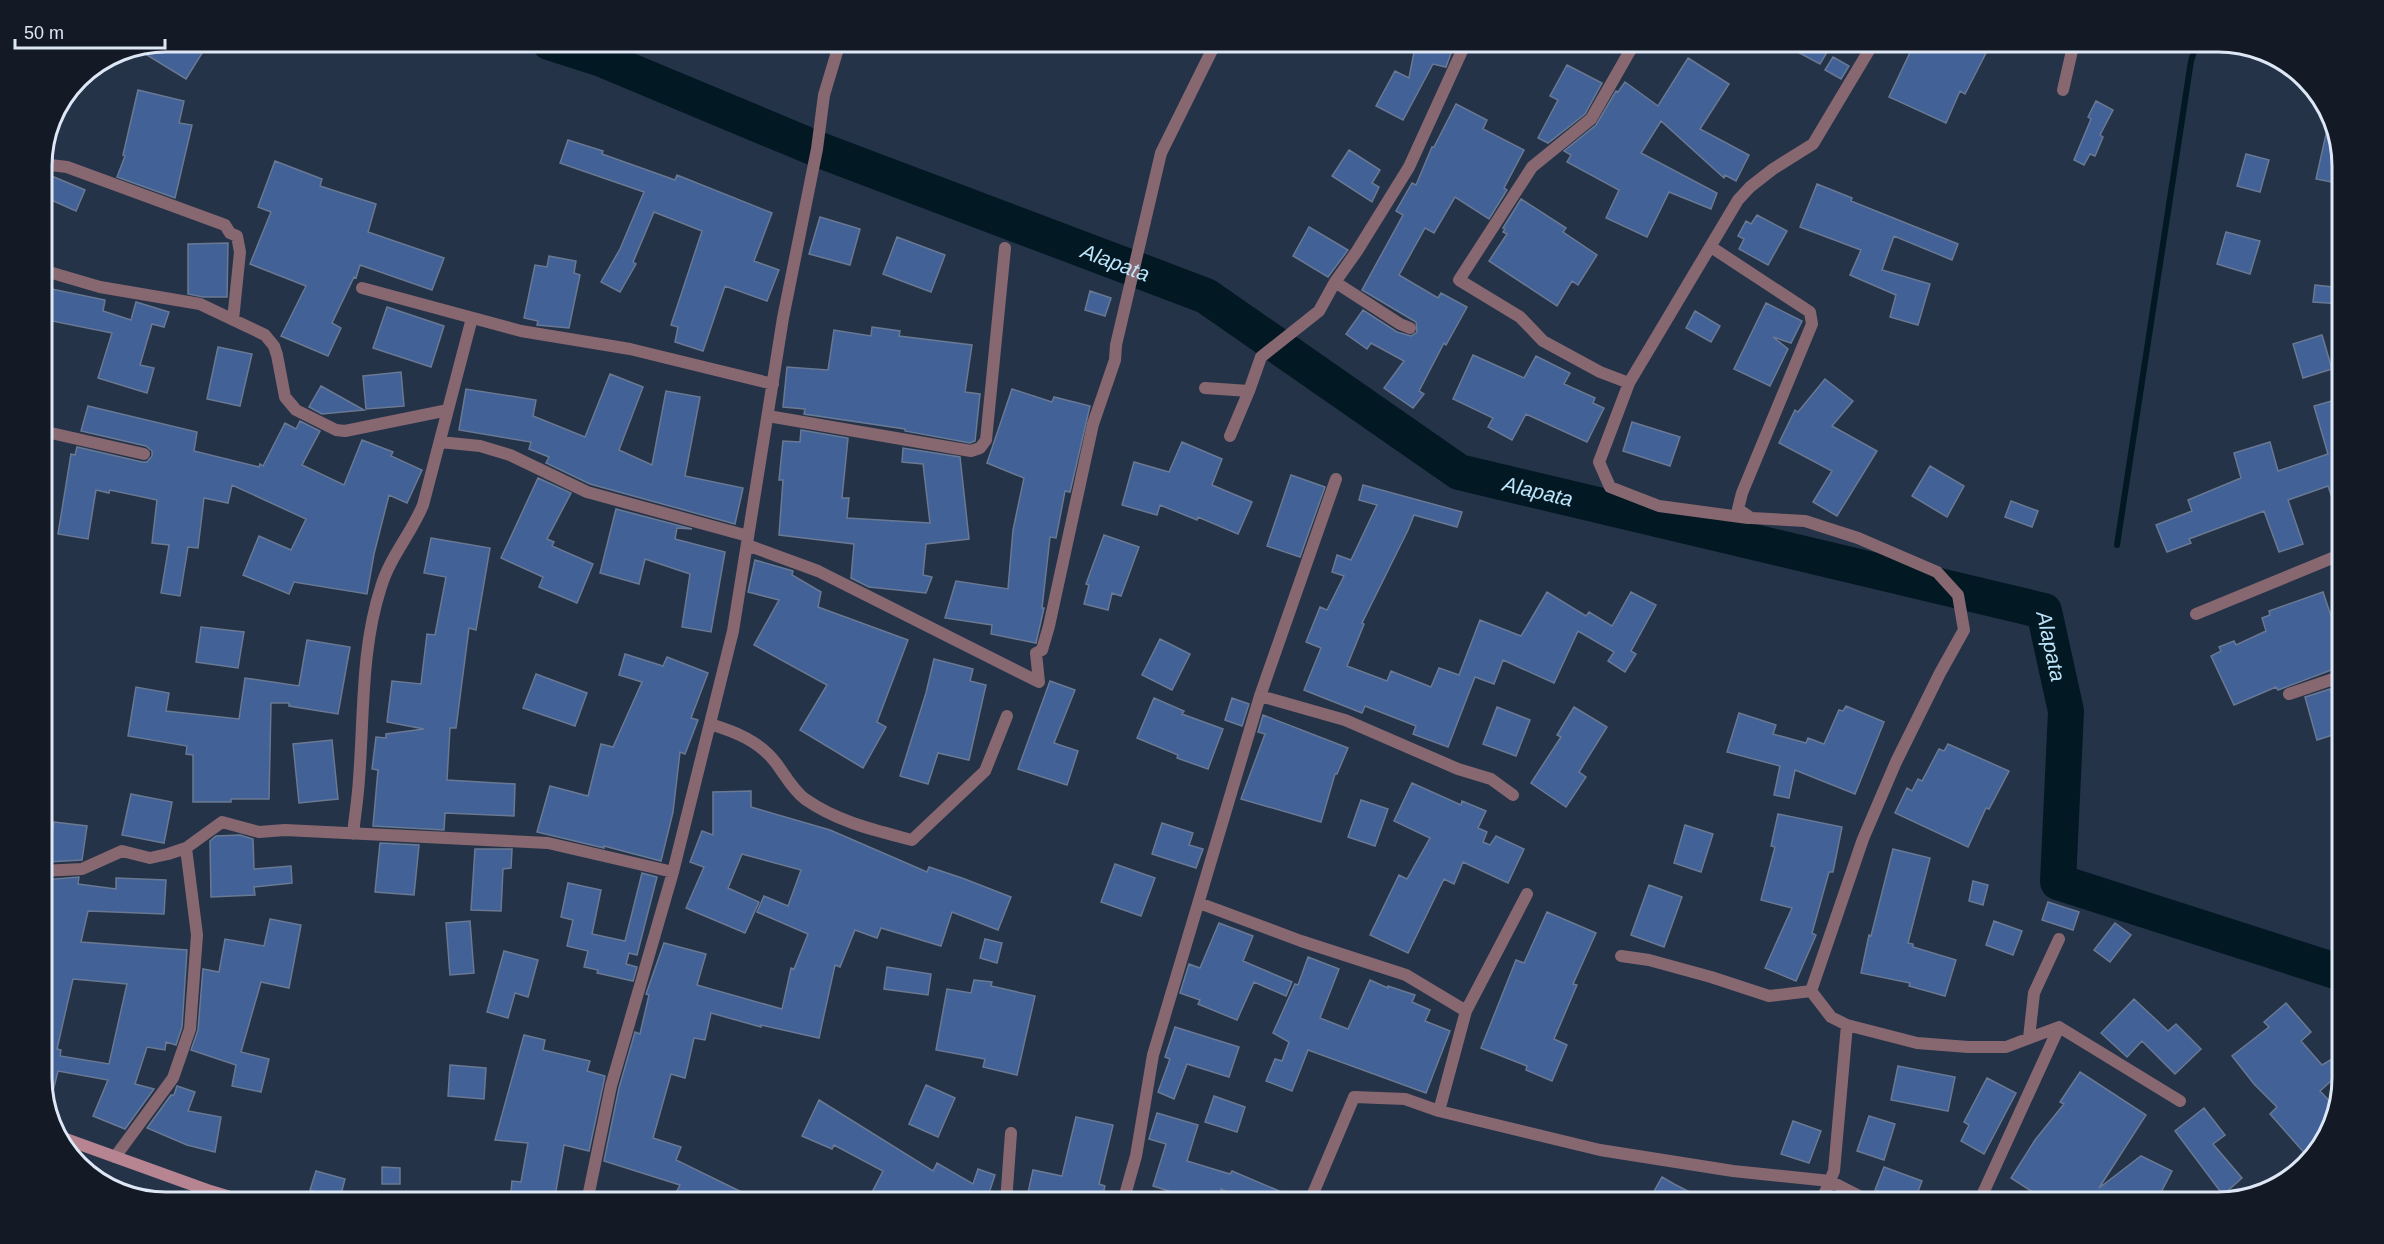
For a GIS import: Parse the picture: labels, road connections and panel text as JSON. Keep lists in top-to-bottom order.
{
  "water": ["Alapata"],
  "scale_bar": "50 m"
}
